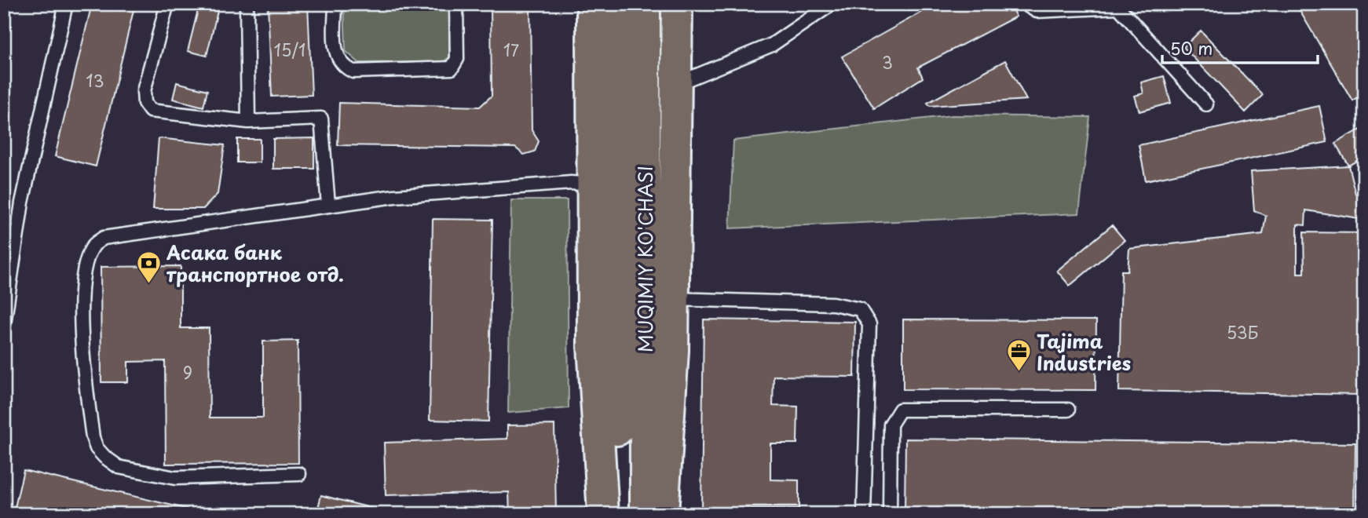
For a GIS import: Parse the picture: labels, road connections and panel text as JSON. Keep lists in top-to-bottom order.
{
  "streets": {
    "main road": ["MUQIMIY KO'CHASI"]
  },
  "places": {
    "bank": ["Асака банк транспортное отд."],
    "office": ["Tajima Industries"]
  },
  "house_numbers": [
    "15/1",
    "17",
    "3",
    "13",
    "53Б",
    "9"
  ],
  "scale_bar": "50 m"
}
